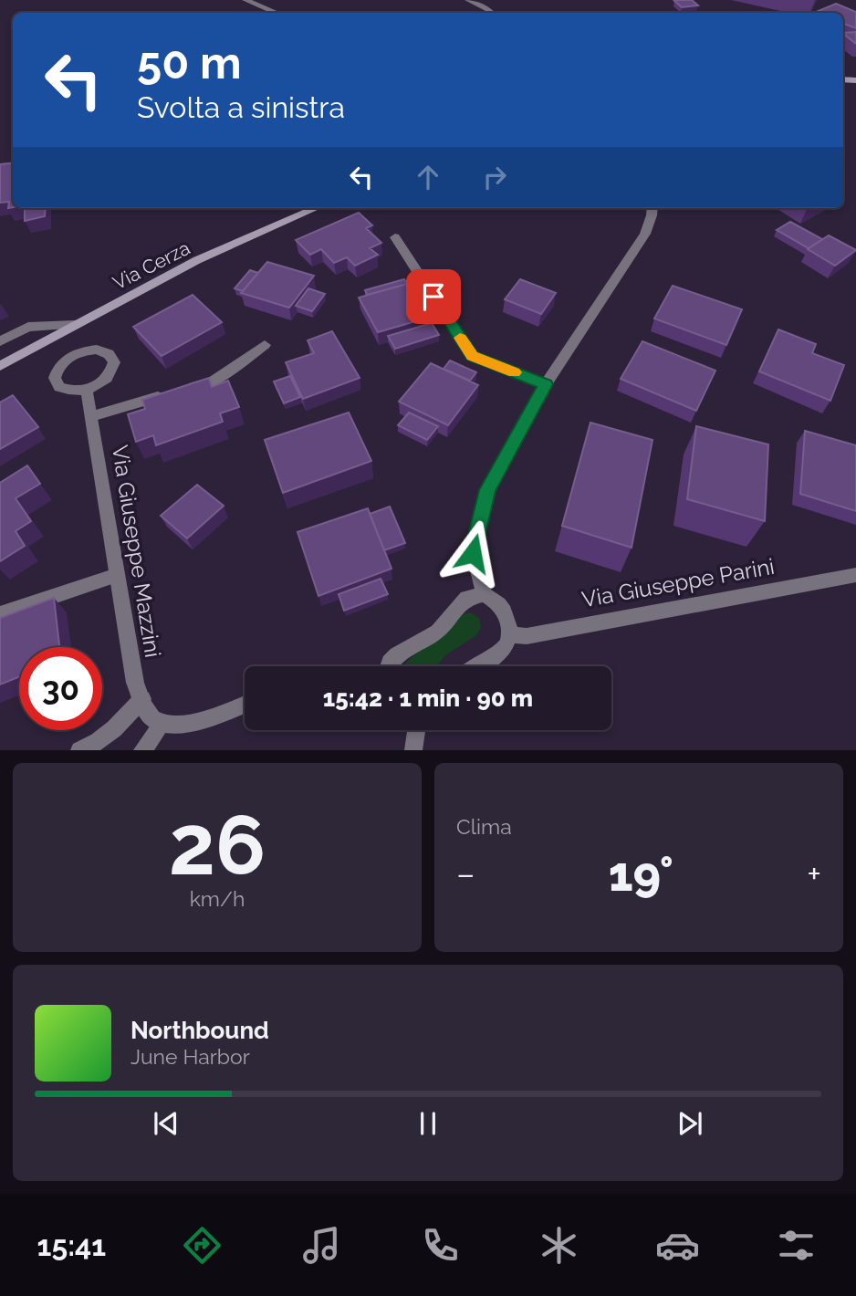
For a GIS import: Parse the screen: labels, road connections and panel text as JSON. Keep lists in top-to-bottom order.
{
  "streets": {
    "main road": ["Via Cerza"],
    "street": ["Via Giuseppe Mazzini", "Via Giuseppe Parini"]
  },
  "page": {
    "turn": ["50 m", "Svolta a sinistra"],
    "limit": "30",
    "trip": "15:42 · 1 min · 90 m",
    "tile": [
      ["26", "km/h"],
      "Clima"
    ],
    "heat": ["−", "19°", "+"],
    "song": ["Northbound", "June Harbor"],
    "tabs": "15:41"
  }
}
